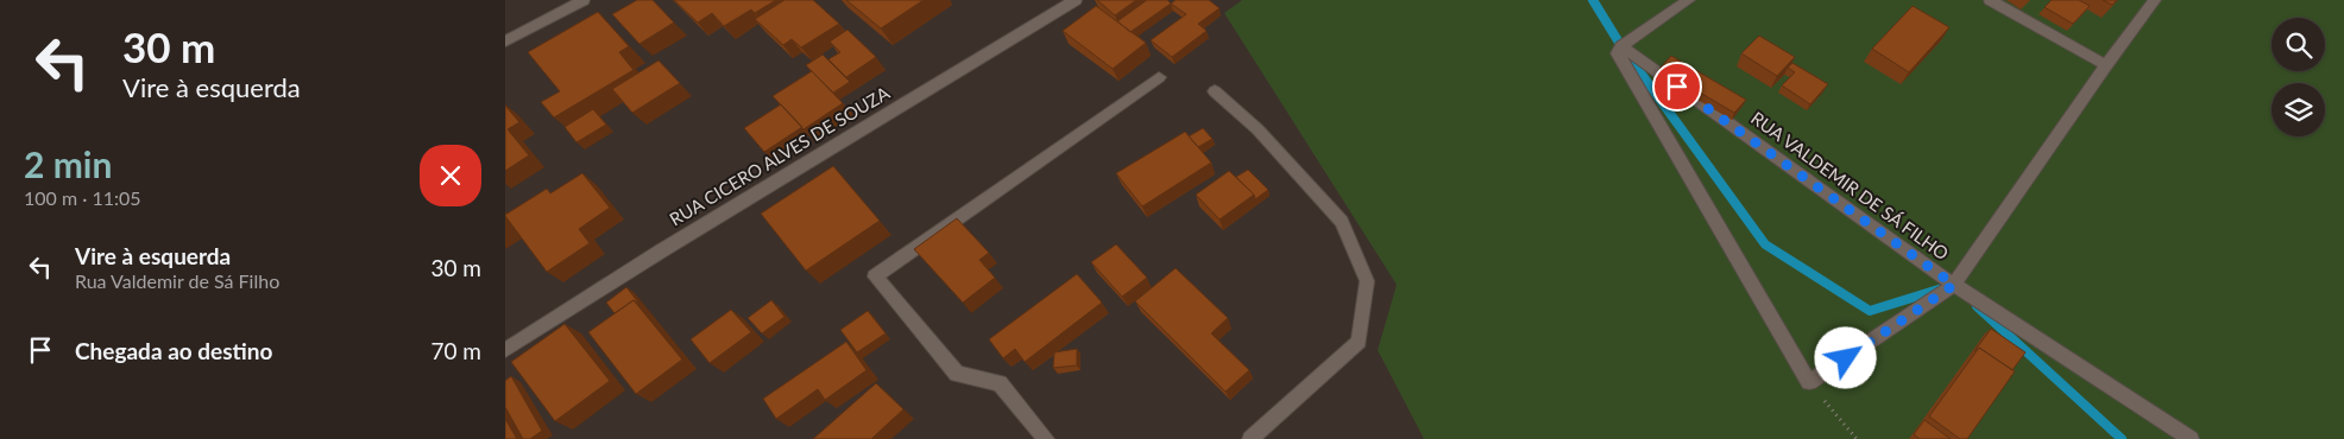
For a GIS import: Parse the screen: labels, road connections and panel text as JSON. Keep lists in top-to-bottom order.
{
  "streets": {
    "street": ["RUA CICERO ALVES DE SOUZA", "RUA VALDEMIR DE SÁ FILHO"]
  },
  "page": {
    "turn": ["30 m", "Vire à esquerda"],
    "heading": ["2 min", "100 m · 11:05"],
    "list": [
      {
        "name": "Vire à esquerda",
        "note": "Rua Valdemir de Sá Filho",
        "value": "30 m"
      },
      {
        "name": "Chegada ao destino",
        "value": "70 m"
      }
    ]
  }
}
